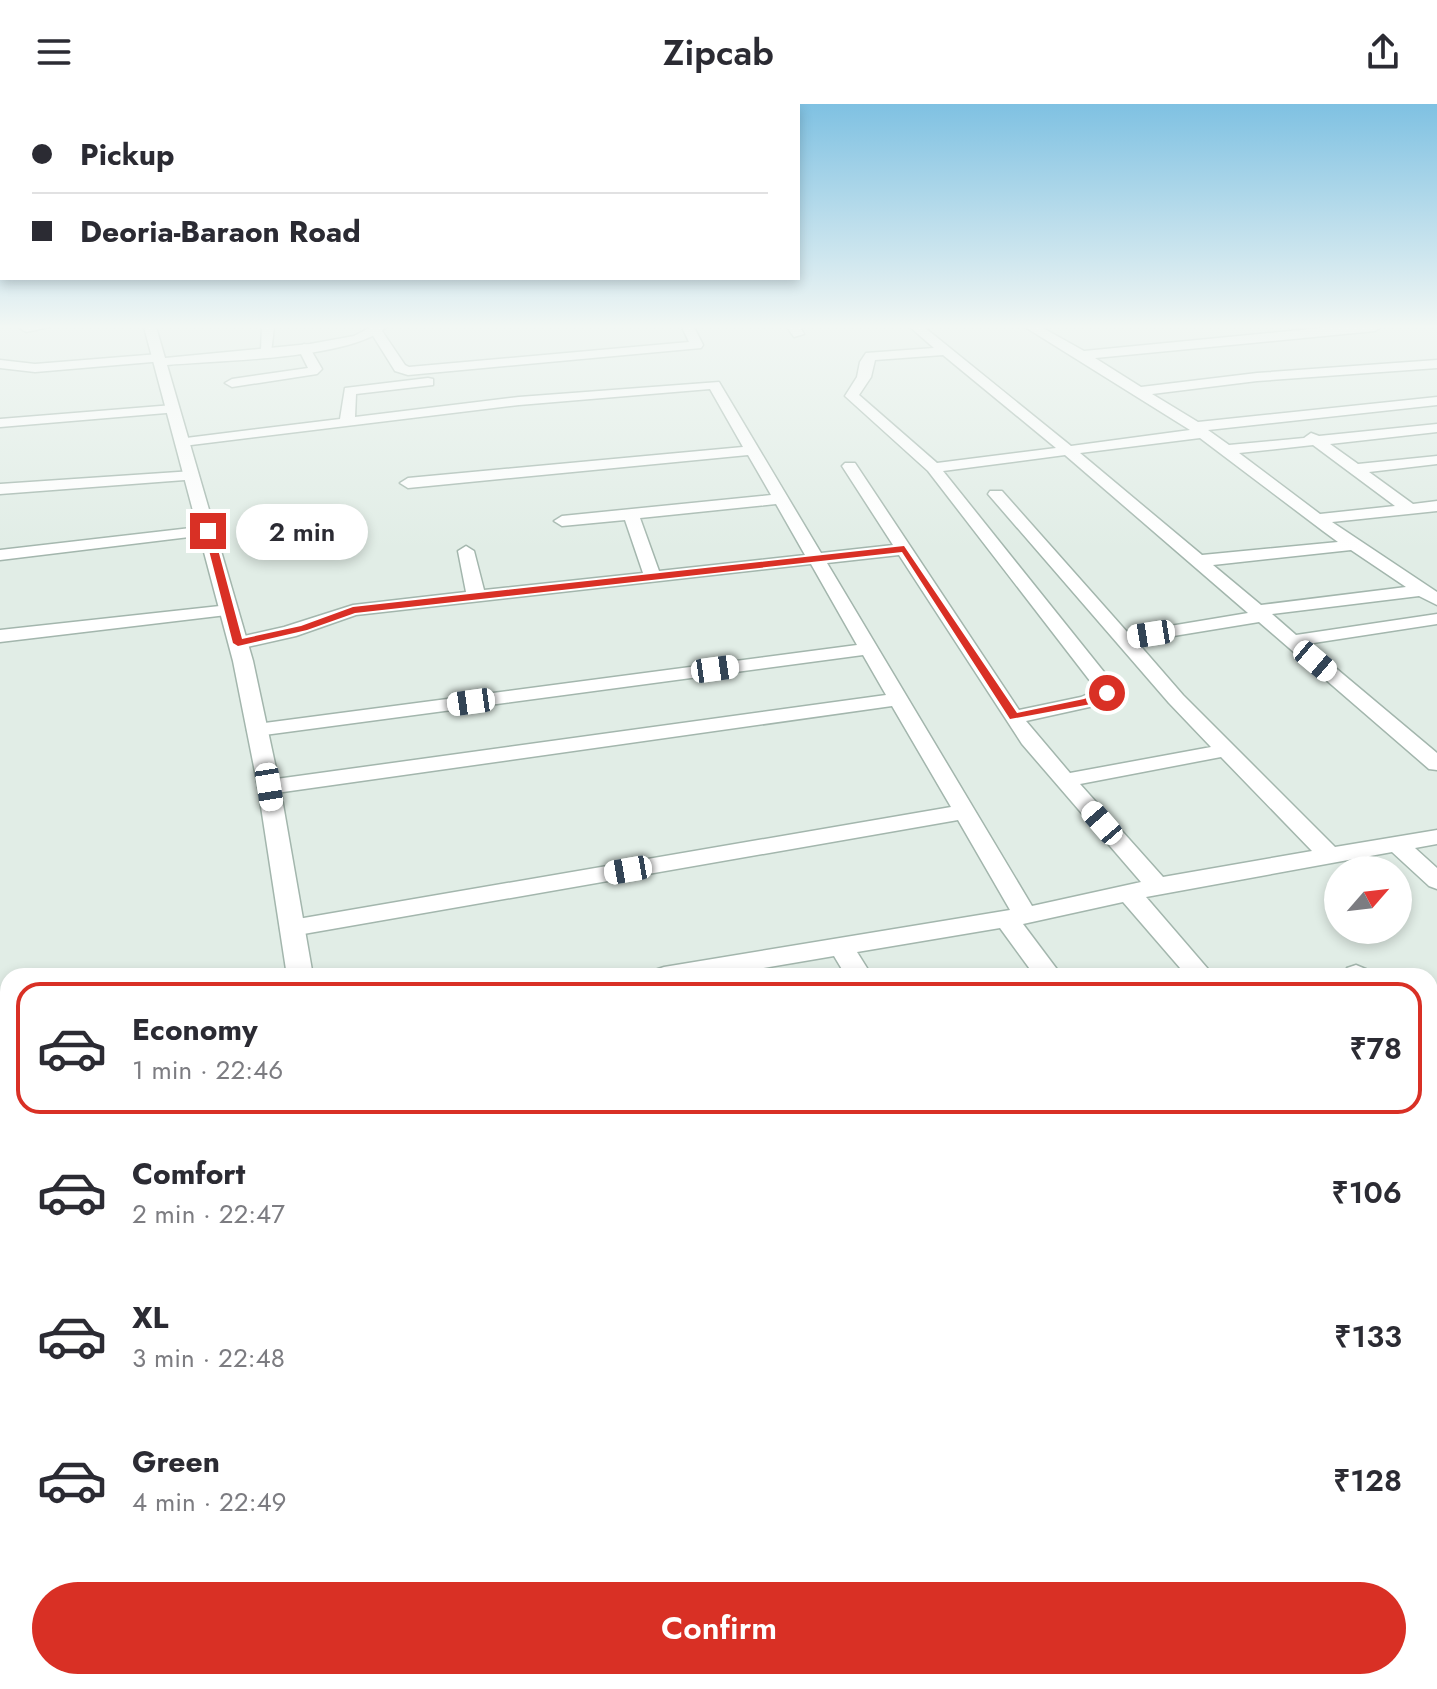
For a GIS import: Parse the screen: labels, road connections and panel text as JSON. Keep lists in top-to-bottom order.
{
  "north": "top right",
  "page": {
    "header": "Zipcab",
    "banner": ["Pickup", "Deoria-Baraon Road"],
    "bubble": "2 min",
    "list": [
      {
        "name": "Economy",
        "note": "1 min · 22:46",
        "value": "₹78"
      },
      {
        "name": "Comfort",
        "note": "2 min · 22:47",
        "value": "₹106"
      },
      {
        "name": "XL",
        "note": "3 min · 22:48",
        "value": "₹133"
      },
      {
        "name": "Green",
        "note": "4 min · 22:49",
        "value": "₹128"
      }
    ],
    "buttons": "Confirm"
  }
}
